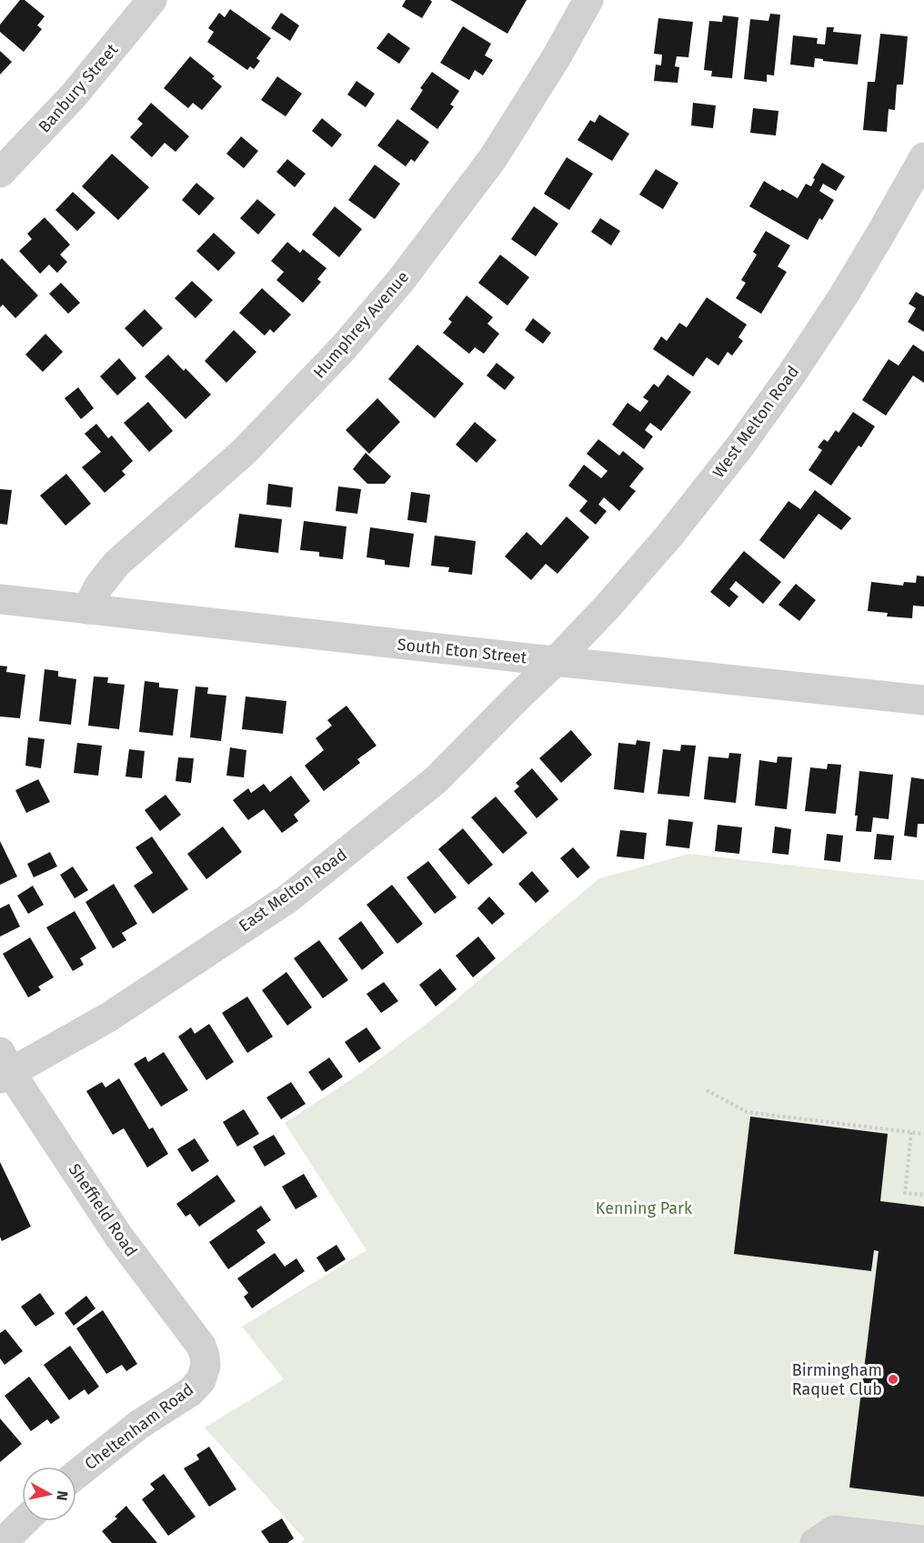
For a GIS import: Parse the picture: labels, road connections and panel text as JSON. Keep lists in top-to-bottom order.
{
  "streets": {
    "street": [
      "Banbury Street",
      "Humphrey Avenue",
      "West Melton Road",
      "South Eton Street",
      "East Melton Road",
      "Sheffield Road",
      "Cheltenham Road"
    ]
  },
  "crossings": [
    ["Humphrey Avenue", "South Eton Street"],
    ["West Melton Road", "South Eton Street"],
    ["West Melton Road", "East Melton Road"],
    ["South Eton Street", "East Melton Road"],
    ["East Melton Road", "Sheffield Road"],
    ["Sheffield Road", "Cheltenham Road"]
  ],
  "parks": ["Kenning Park"],
  "places": ["Birmingham Raquet Club"],
  "north": "right"
}
